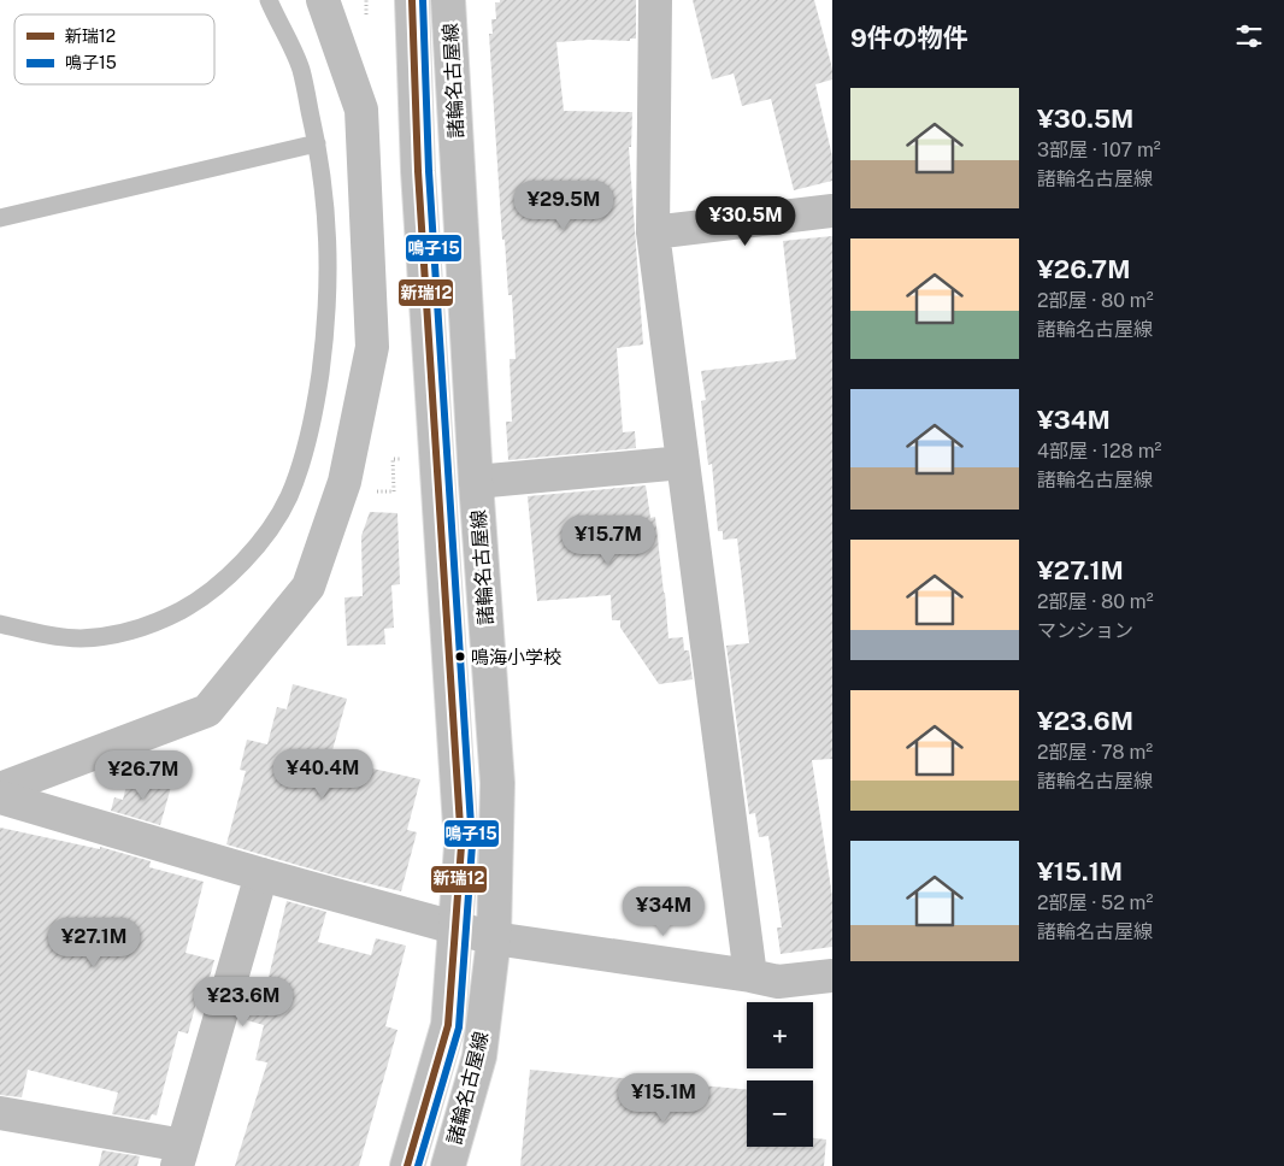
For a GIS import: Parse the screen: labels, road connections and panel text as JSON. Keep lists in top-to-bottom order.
{
  "streets": {
    "street": ["諸輪名古屋線"]
  },
  "places": ["鳴海小学校"],
  "lines": ["transit line 新瑞12", "transit line 鳴子15"],
  "legend": ["新瑞12", "鳴子15"],
  "page": {
    "heading": "9件の物件",
    "list": [
      {
        "name": "¥30.5M",
        "note": "3部屋 · 107 m² · 諸輪名古屋線"
      },
      {
        "name": "¥26.7M",
        "note": "2部屋 · 80 m² · 諸輪名古屋線"
      },
      {
        "name": "¥34M",
        "note": "4部屋 · 128 m² · 諸輪名古屋線"
      },
      {
        "name": "¥27.1M",
        "note": "2部屋 · 80 m² · マンション"
      },
      {
        "name": "¥23.6M",
        "note": "2部屋 · 78 m² · 諸輪名古屋線"
      },
      {
        "name": "¥15.1M",
        "note": "2部屋 · 52 m² · 諸輪名古屋線"
      }
    ],
    "price": [
      "¥29.5M",
      "¥30.5M",
      "¥15.7M",
      "¥40.4M",
      "¥26.7M",
      "¥34M",
      "¥27.1M",
      "¥23.6M",
      "¥15.1M"
    ],
    "map_buttons": ["+", "−"]
  }
}
